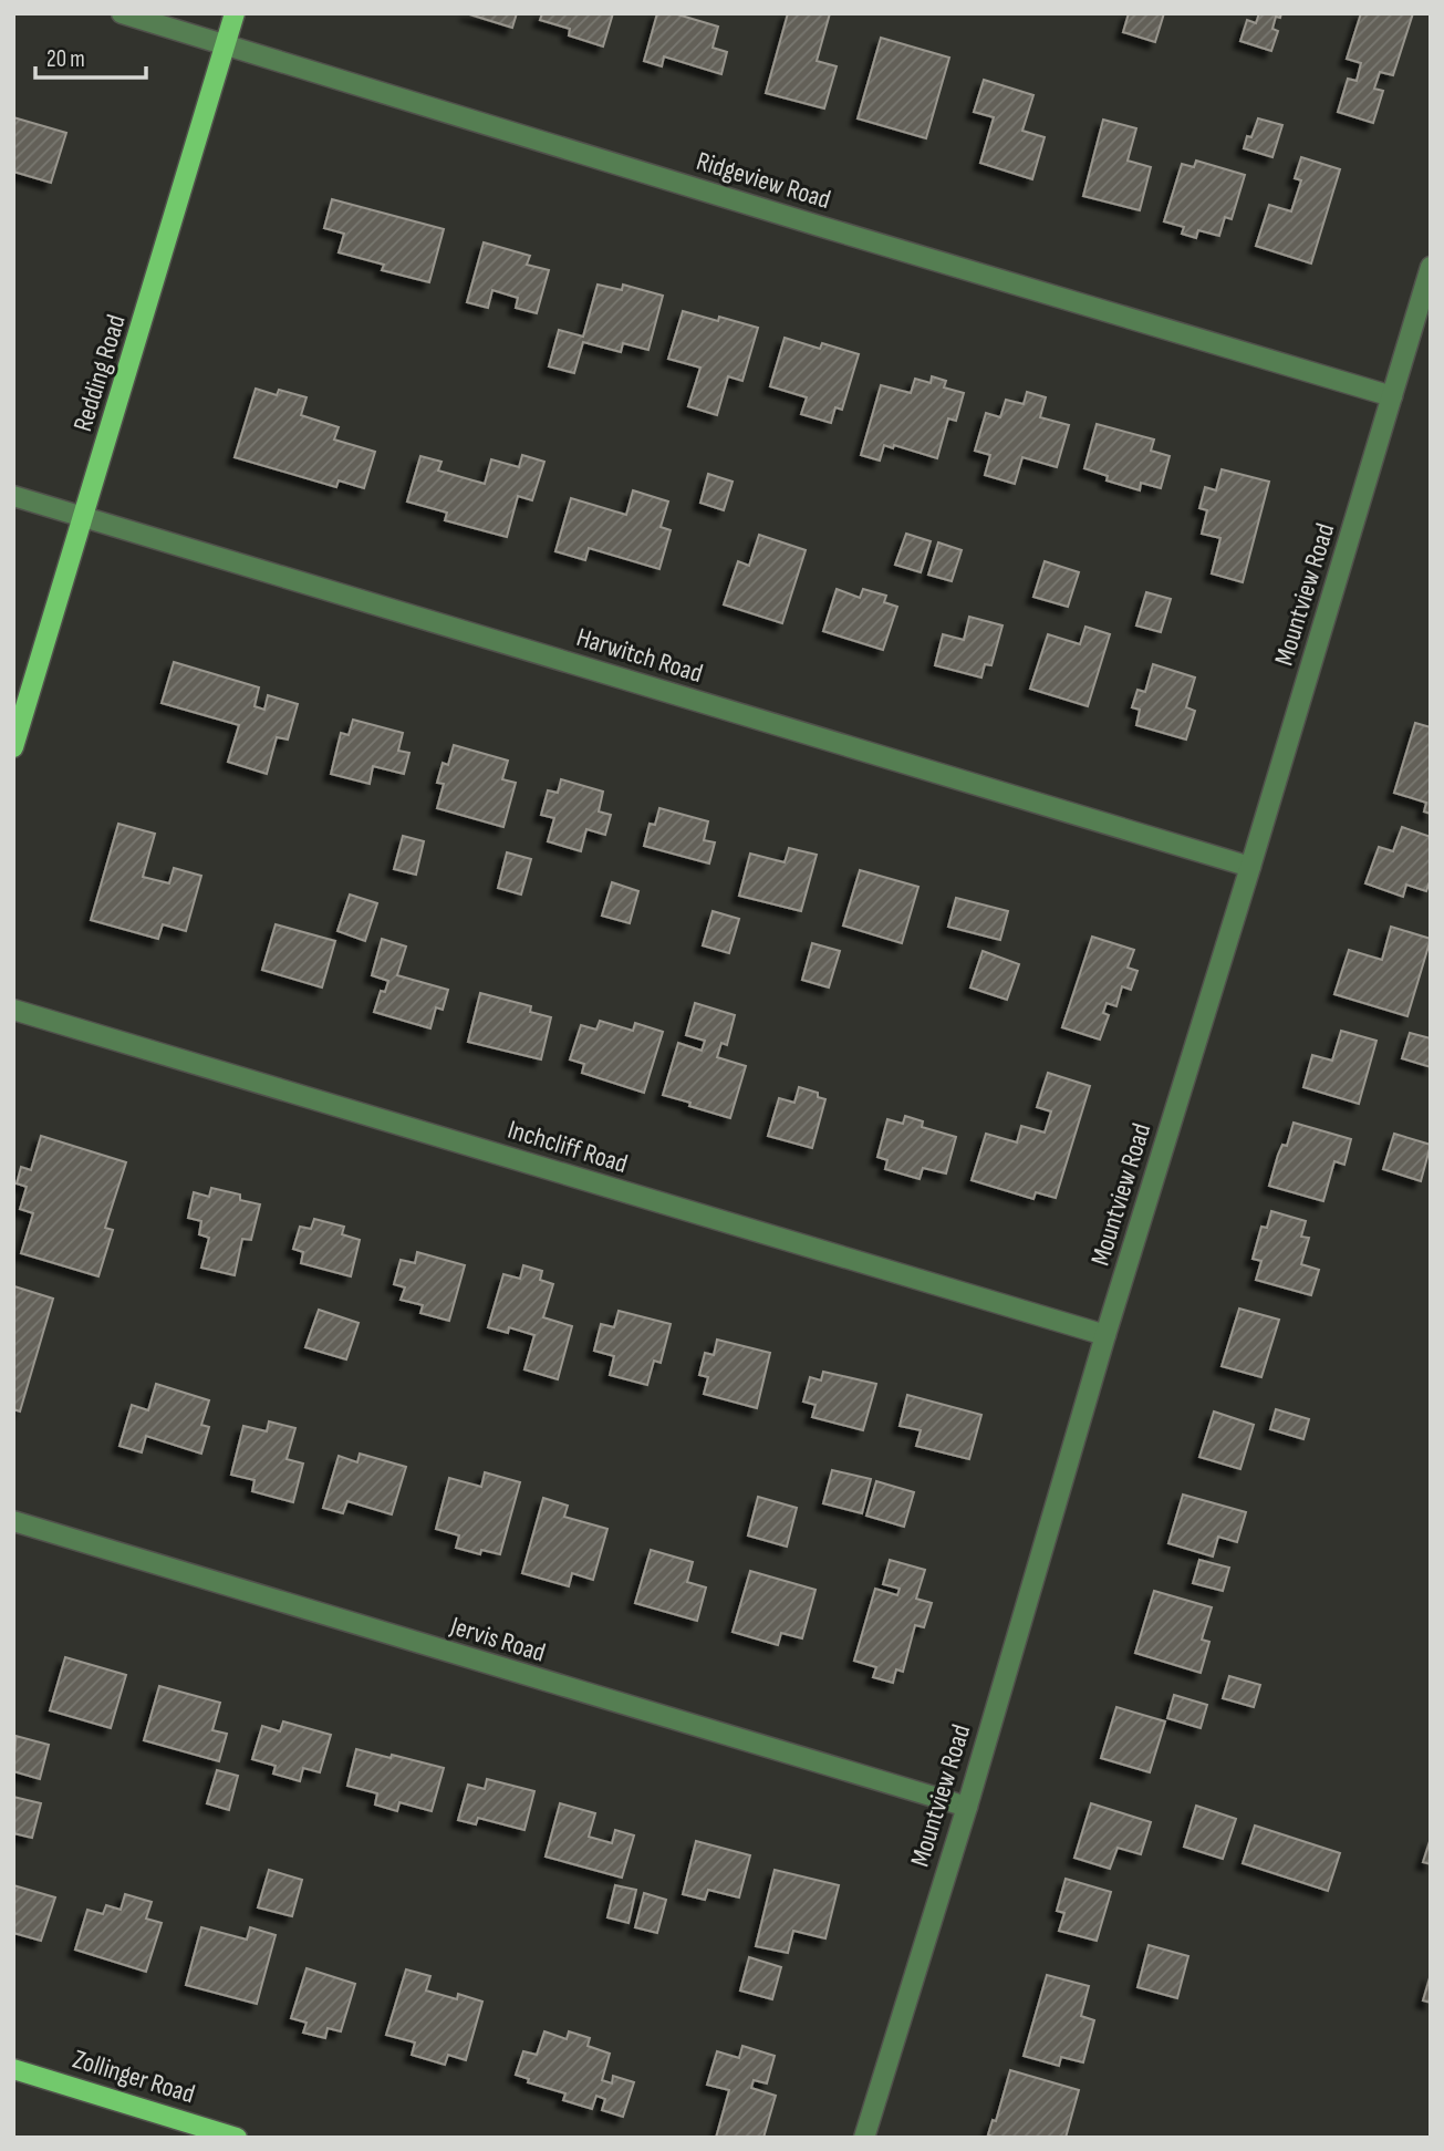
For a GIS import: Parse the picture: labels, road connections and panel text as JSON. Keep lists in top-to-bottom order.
{
  "streets": {
    "main road": ["Redding Road", "Zollinger Road"],
    "street": [
      "Ridgeview Road",
      "Mountview Road",
      "Harwitch Road",
      "Inchcliff Road",
      "Jervis Road"
    ]
  },
  "crossings": [
    ["Ridgeview Road", "Redding Road"],
    ["Ridgeview Road", "Mountview Road"],
    ["Redding Road", "Harwitch Road"],
    ["Mountview Road", "Harwitch Road"],
    ["Mountview Road", "Inchcliff Road"],
    ["Mountview Road", "Jervis Road"]
  ],
  "scale_bar": "20 m"
}
